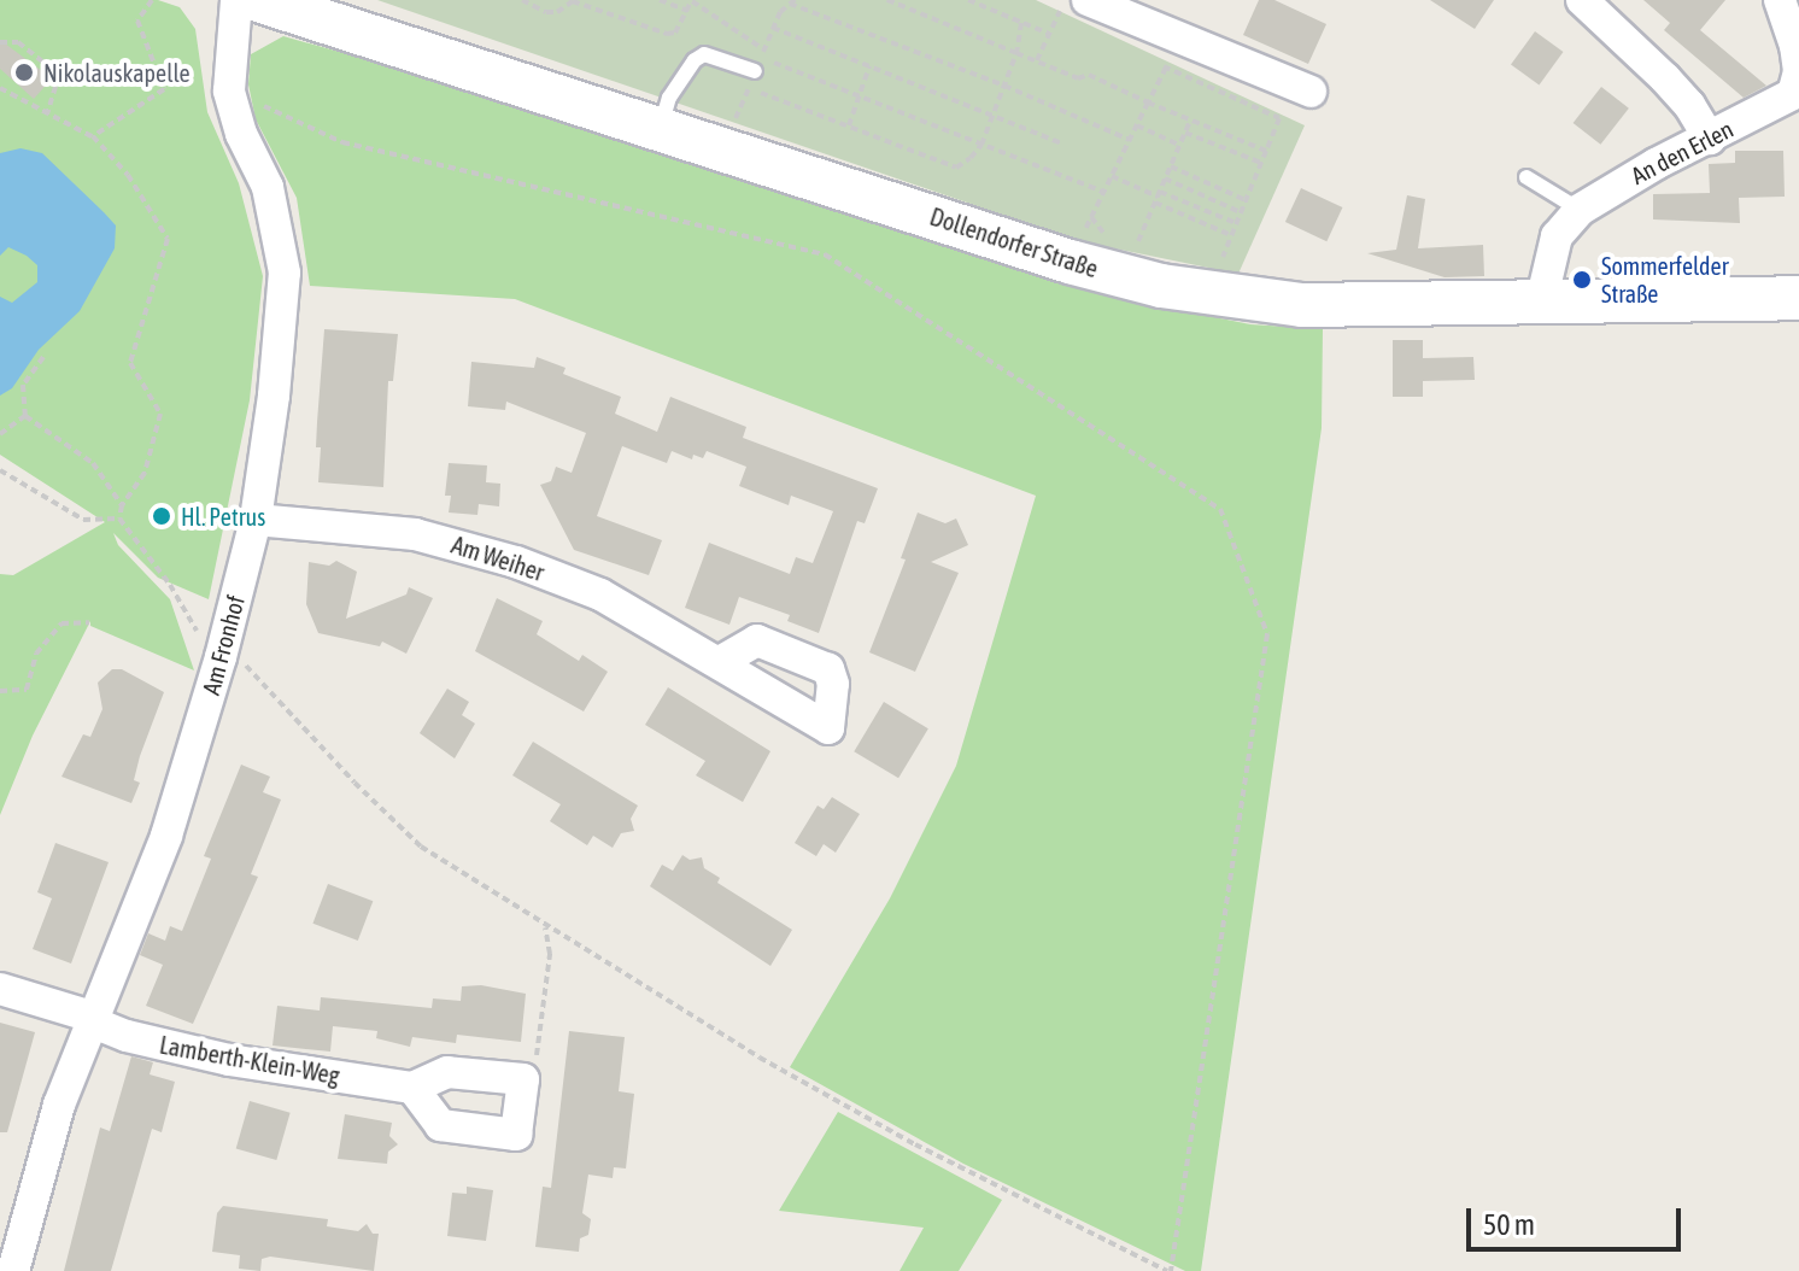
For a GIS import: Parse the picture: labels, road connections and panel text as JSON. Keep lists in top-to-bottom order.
{
  "streets": {
    "main road": ["Dollendorfer Straße"],
    "street": [
      "An den Erlen",
      "Am Weiher",
      "Am Fronhof",
      "Lamberth-Klein-Weg"
    ]
  },
  "crossings": [
    ["An den Erlen", "Dollendorfer Straße"],
    ["Am Weiher", "Am Fronhof"],
    ["Am Fronhof", "Lamberth-Klein-Weg"]
  ],
  "places": ["Nikolauskapelle", "Sommerfelder Straße", "Hl. Petrus"],
  "scale_bar": "50 m"
}
